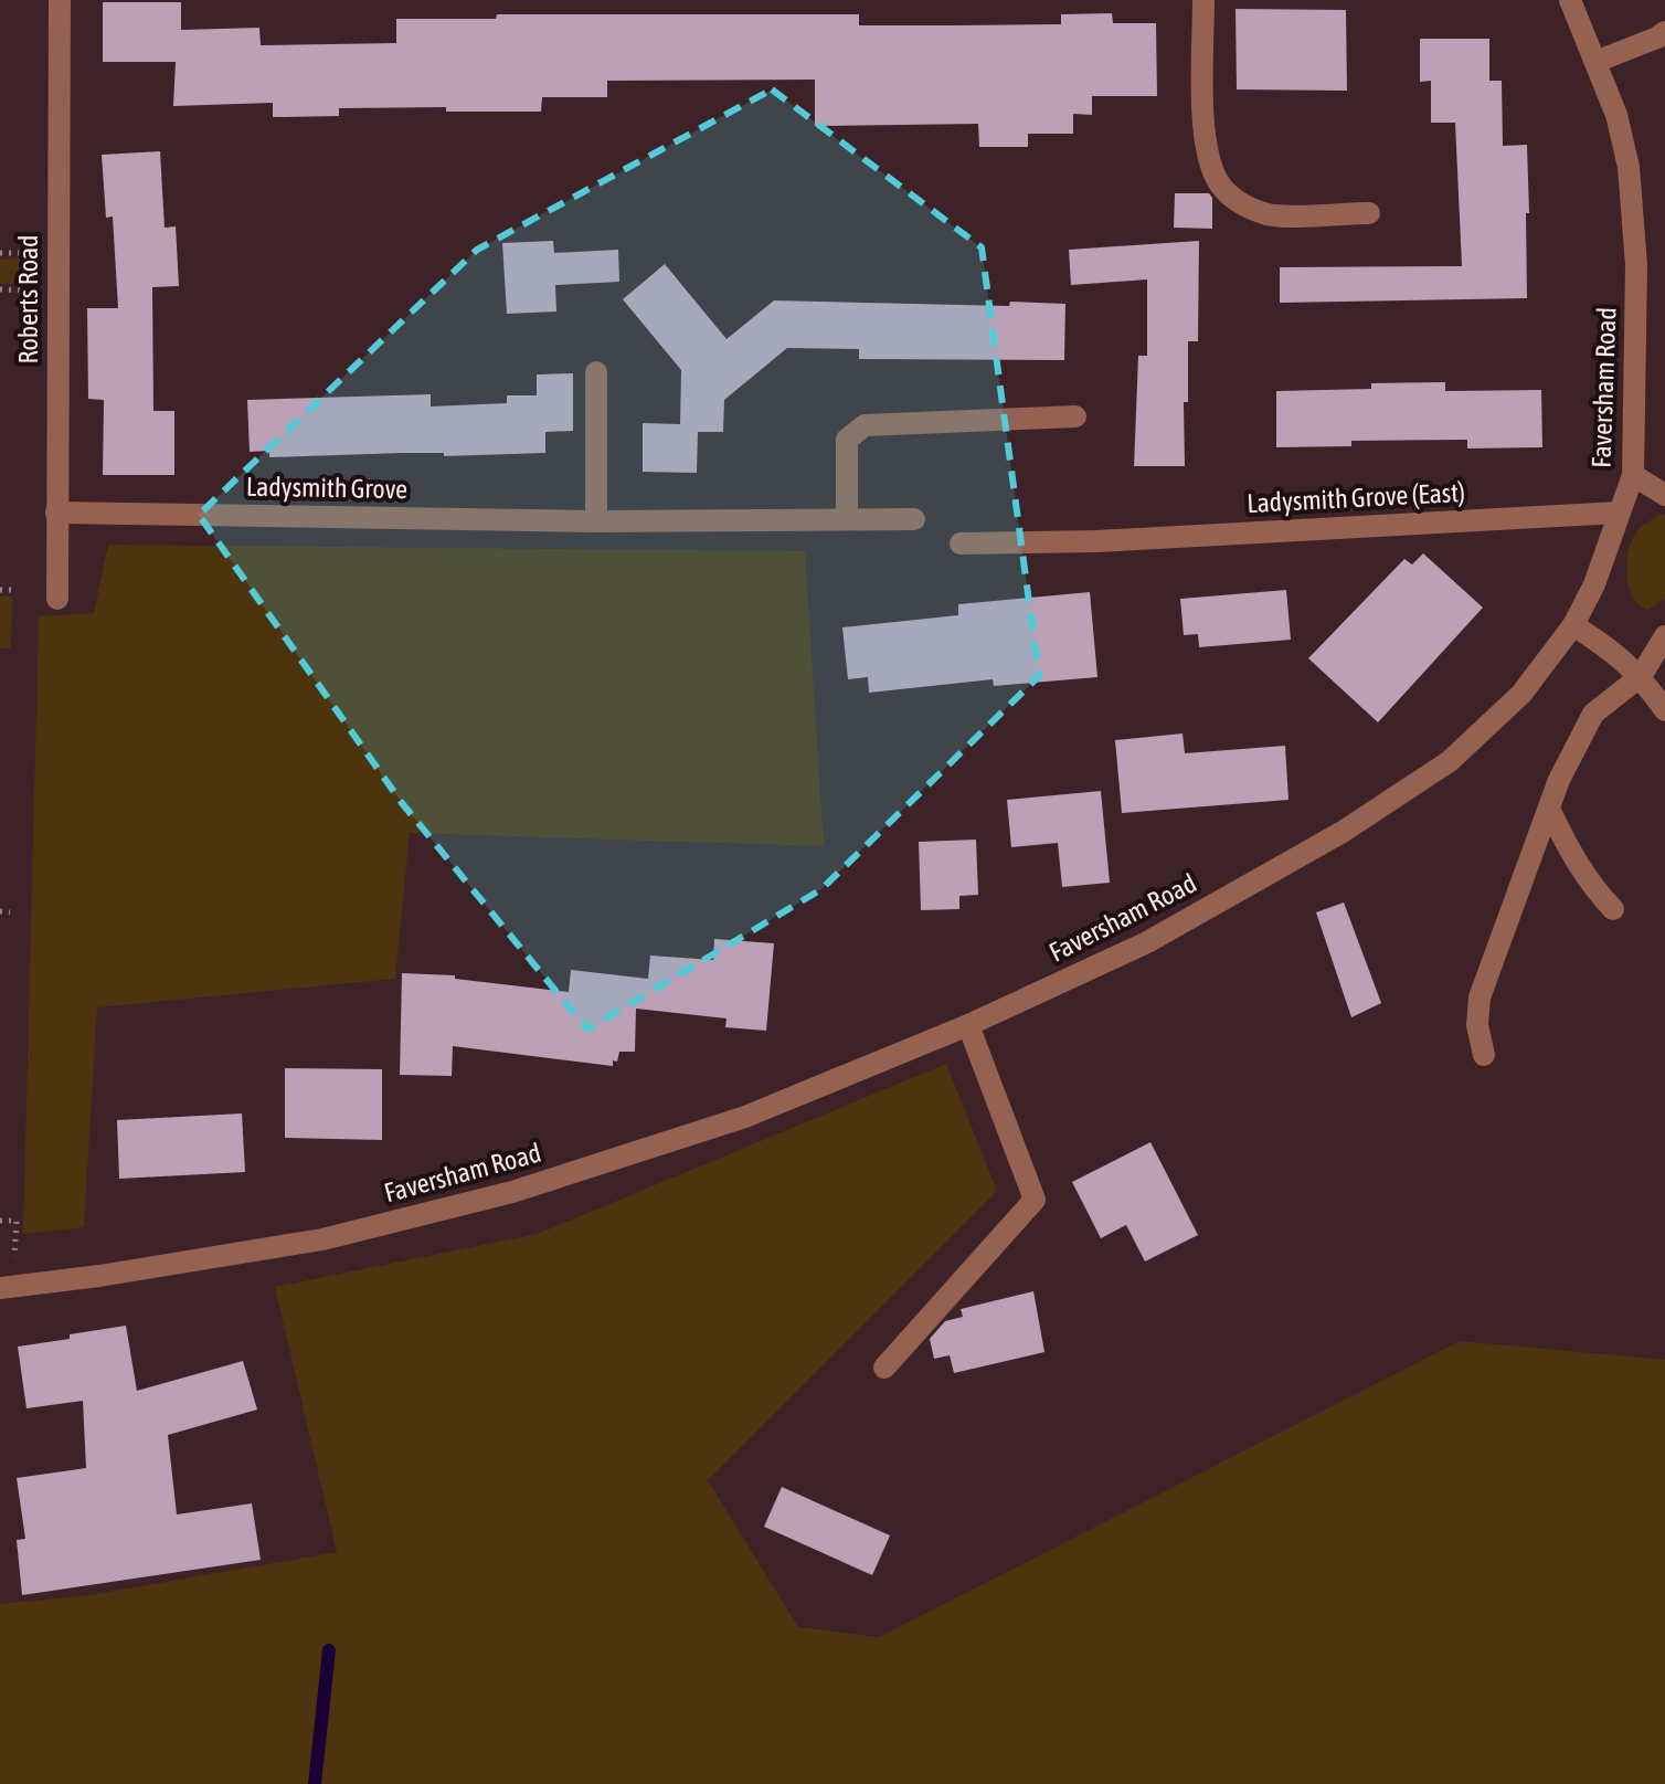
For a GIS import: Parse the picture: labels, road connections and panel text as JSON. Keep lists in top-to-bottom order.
{
  "streets": {
    "street": [
      "Roberts Road",
      "Faversham Road",
      "Ladysmith Grove",
      "Ladysmith Grove (East)"
    ]
  },
  "crossings": [
    ["Roberts Road", "Ladysmith Grove"],
    ["Faversham Road", "Ladysmith Grove (East)"]
  ]
}
